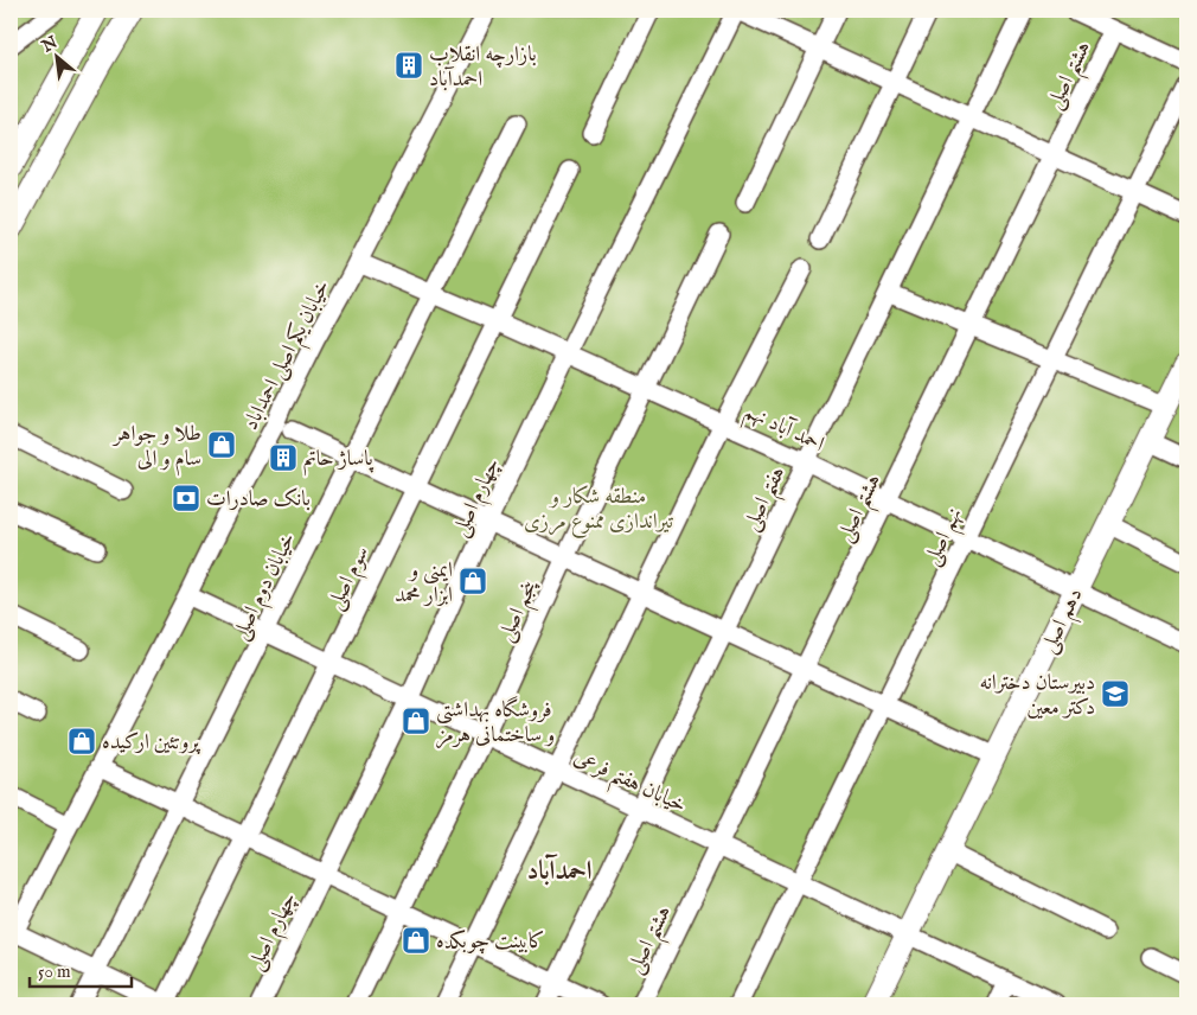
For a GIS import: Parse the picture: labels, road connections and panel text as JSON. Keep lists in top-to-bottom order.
{
  "streets": {
    "main road": ["دهم اصلی"],
    "street": [
      "هشتم اصلی",
      "خیابان یکم اصلی احمداباد",
      "احمد آباد نهم",
      "چهارم اصلی",
      "هفتم اصلی",
      "نهم اصلی",
      "سوم اصلی",
      "خیابان دوم اصلی",
      "پنجم اصلی",
      "خیابان هفتم فرعی"
    ]
  },
  "crossings": [
    ["هشتم اصلی", "احمد آباد نهم"],
    ["هشتم اصلی", "خیابان هفتم فرعی"],
    ["خیابان یکم اصلی احمداباد", "احمد آباد نهم"],
    ["خیابان یکم اصلی احمداباد", "خیابان هفتم فرعی"],
    ["احمد آباد نهم", "چهارم اصلی"],
    ["احمد آباد نهم", "هفتم اصلی"],
    ["احمد آباد نهم", "نهم اصلی"],
    ["احمد آباد نهم", "سوم اصلی"],
    ["احمد آباد نهم", "خیابان دوم اصلی"],
    ["احمد آباد نهم", "پنجم اصلی"],
    ["احمد آباد نهم", "دهم اصلی"],
    ["چهارم اصلی", "خیابان هفتم فرعی"],
    ["هفتم اصلی", "خیابان هفتم فرعی"],
    ["نهم اصلی", "خیابان هفتم فرعی"],
    ["سوم اصلی", "خیابان هفتم فرعی"],
    ["خیابان دوم اصلی", "خیابان هفتم فرعی"],
    ["پنجم اصلی", "خیابان هفتم فرعی"],
    ["دهم اصلی", "خیابان هفتم فرعی"]
  ],
  "districts": ["احمدآباد"],
  "parks": ["منطقه شکار و تیراندازی ممنوع مرزی"],
  "places": {
    "building": ["بازارچه انقلاب احمدآباد", "پاساژ حاتم"],
    "shop": [
      "طلا و جواهر سام و الی",
      "ایمنی و ابزار محمد",
      "فروشگاه بهداشتی و ساختمانی هرمز",
      "پروتئین ارکیده",
      "كابينت چوبكده"
    ],
    "bank": ["بانک صادرات"],
    "school or university": ["دبیرستان دخترانه دکتر معین"]
  },
  "scale_bar": "50 m",
  "north": "top left"
}
